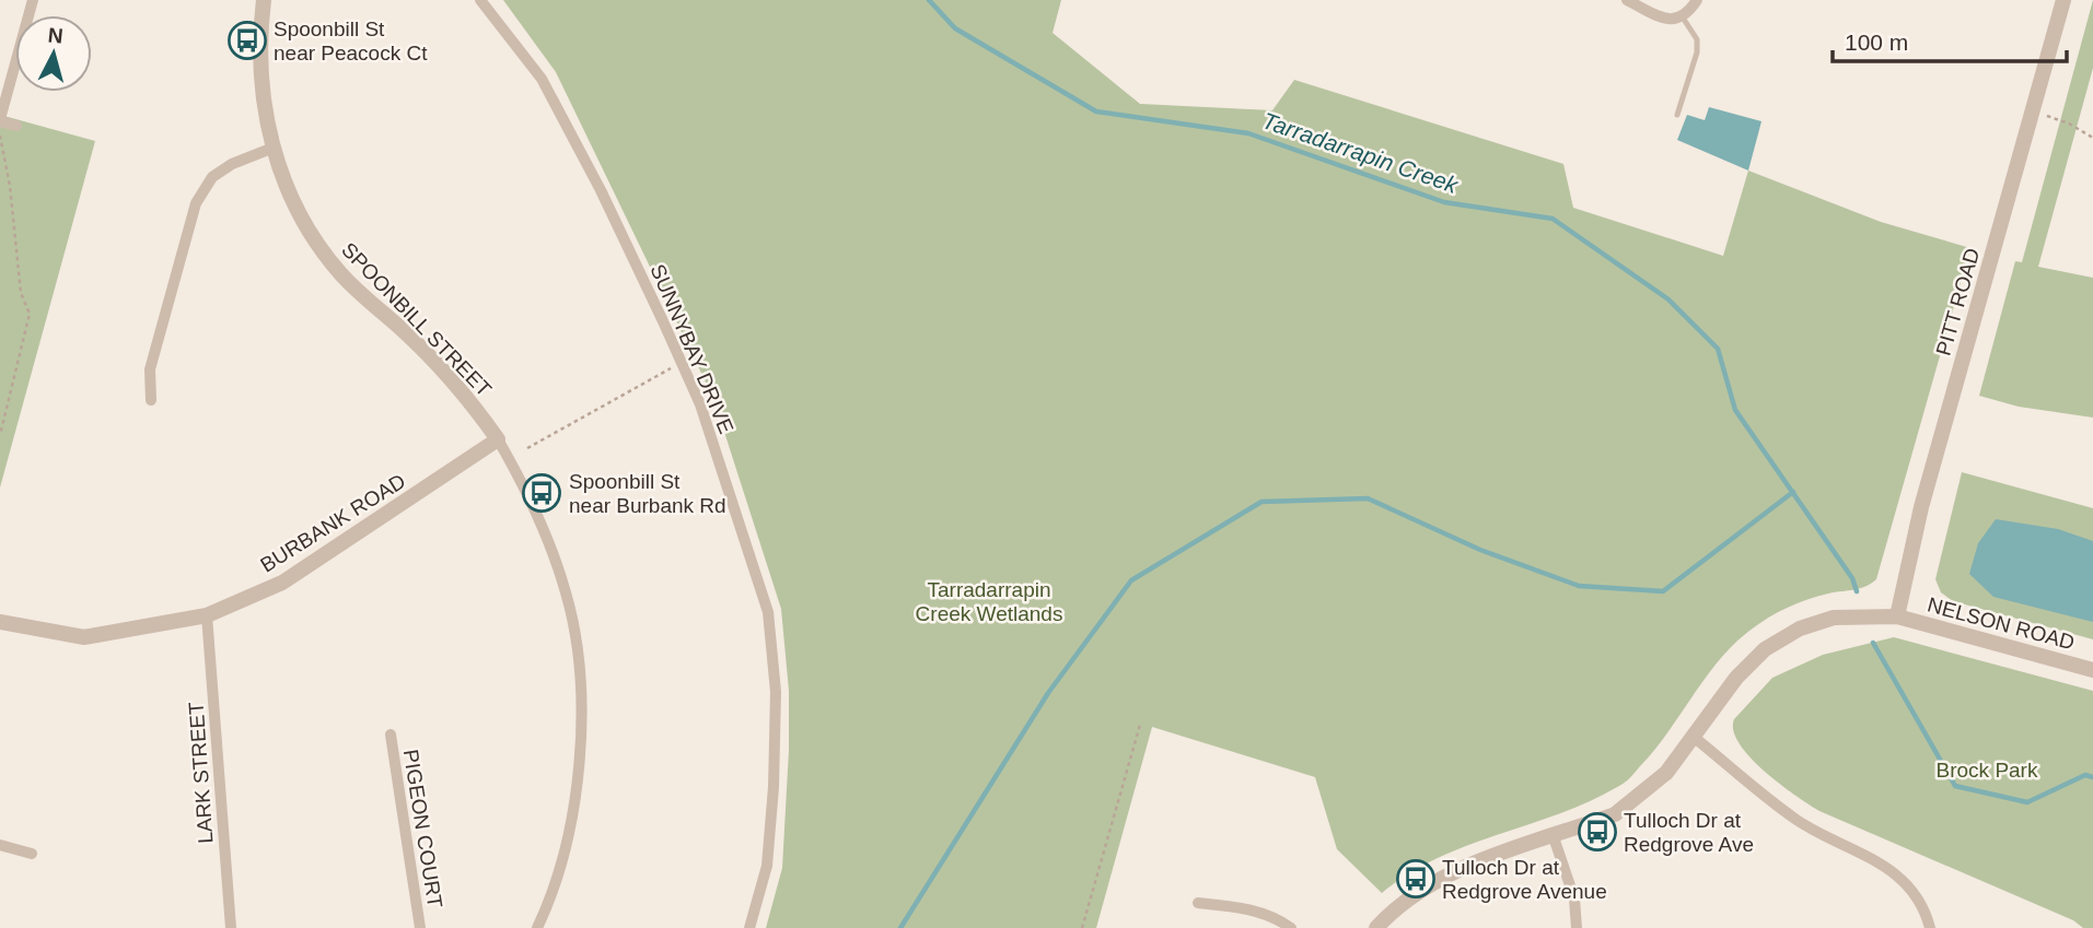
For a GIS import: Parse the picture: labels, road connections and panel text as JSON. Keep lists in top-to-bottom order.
{
  "streets": {
    "street": [
      "PITT ROAD",
      "SPOONBILL STREET",
      "SUNNYBAY DRIVE",
      "BURBANK ROAD",
      "NELSON ROAD",
      "LARK STREET",
      "PIGEON COURT"
    ]
  },
  "crossings": [
    ["PITT ROAD", "NELSON ROAD"],
    ["SPOONBILL STREET", "BURBANK ROAD"],
    ["BURBANK ROAD", "LARK STREET"]
  ],
  "water": ["Tarradarrapin Creek"],
  "parks": ["Tarradarrapin Creek Wetlands", "Brock Park"],
  "places": {
    "bus stop": [
      "Spoonbill St near Peacock Ct",
      "Spoonbill St near Burbank Rd",
      "Tulloch Dr at Redgrove Ave",
      "Tulloch Dr at Redgrove Avenue"
    ]
  },
  "scale_bar": "100 m",
  "north": "top"
}
